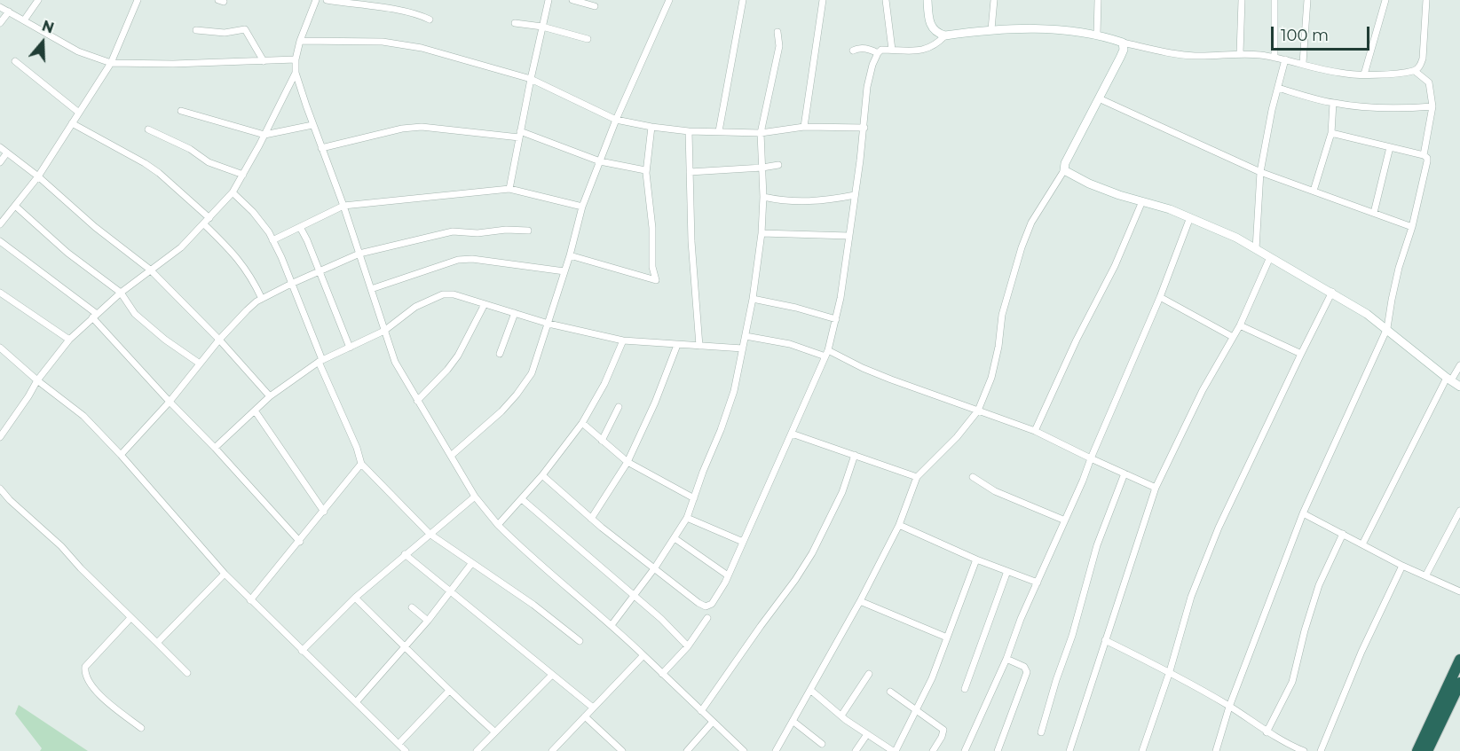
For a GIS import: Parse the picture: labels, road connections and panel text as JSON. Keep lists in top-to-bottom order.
{
  "scale_bar": "100 m",
  "north": "top"
}
